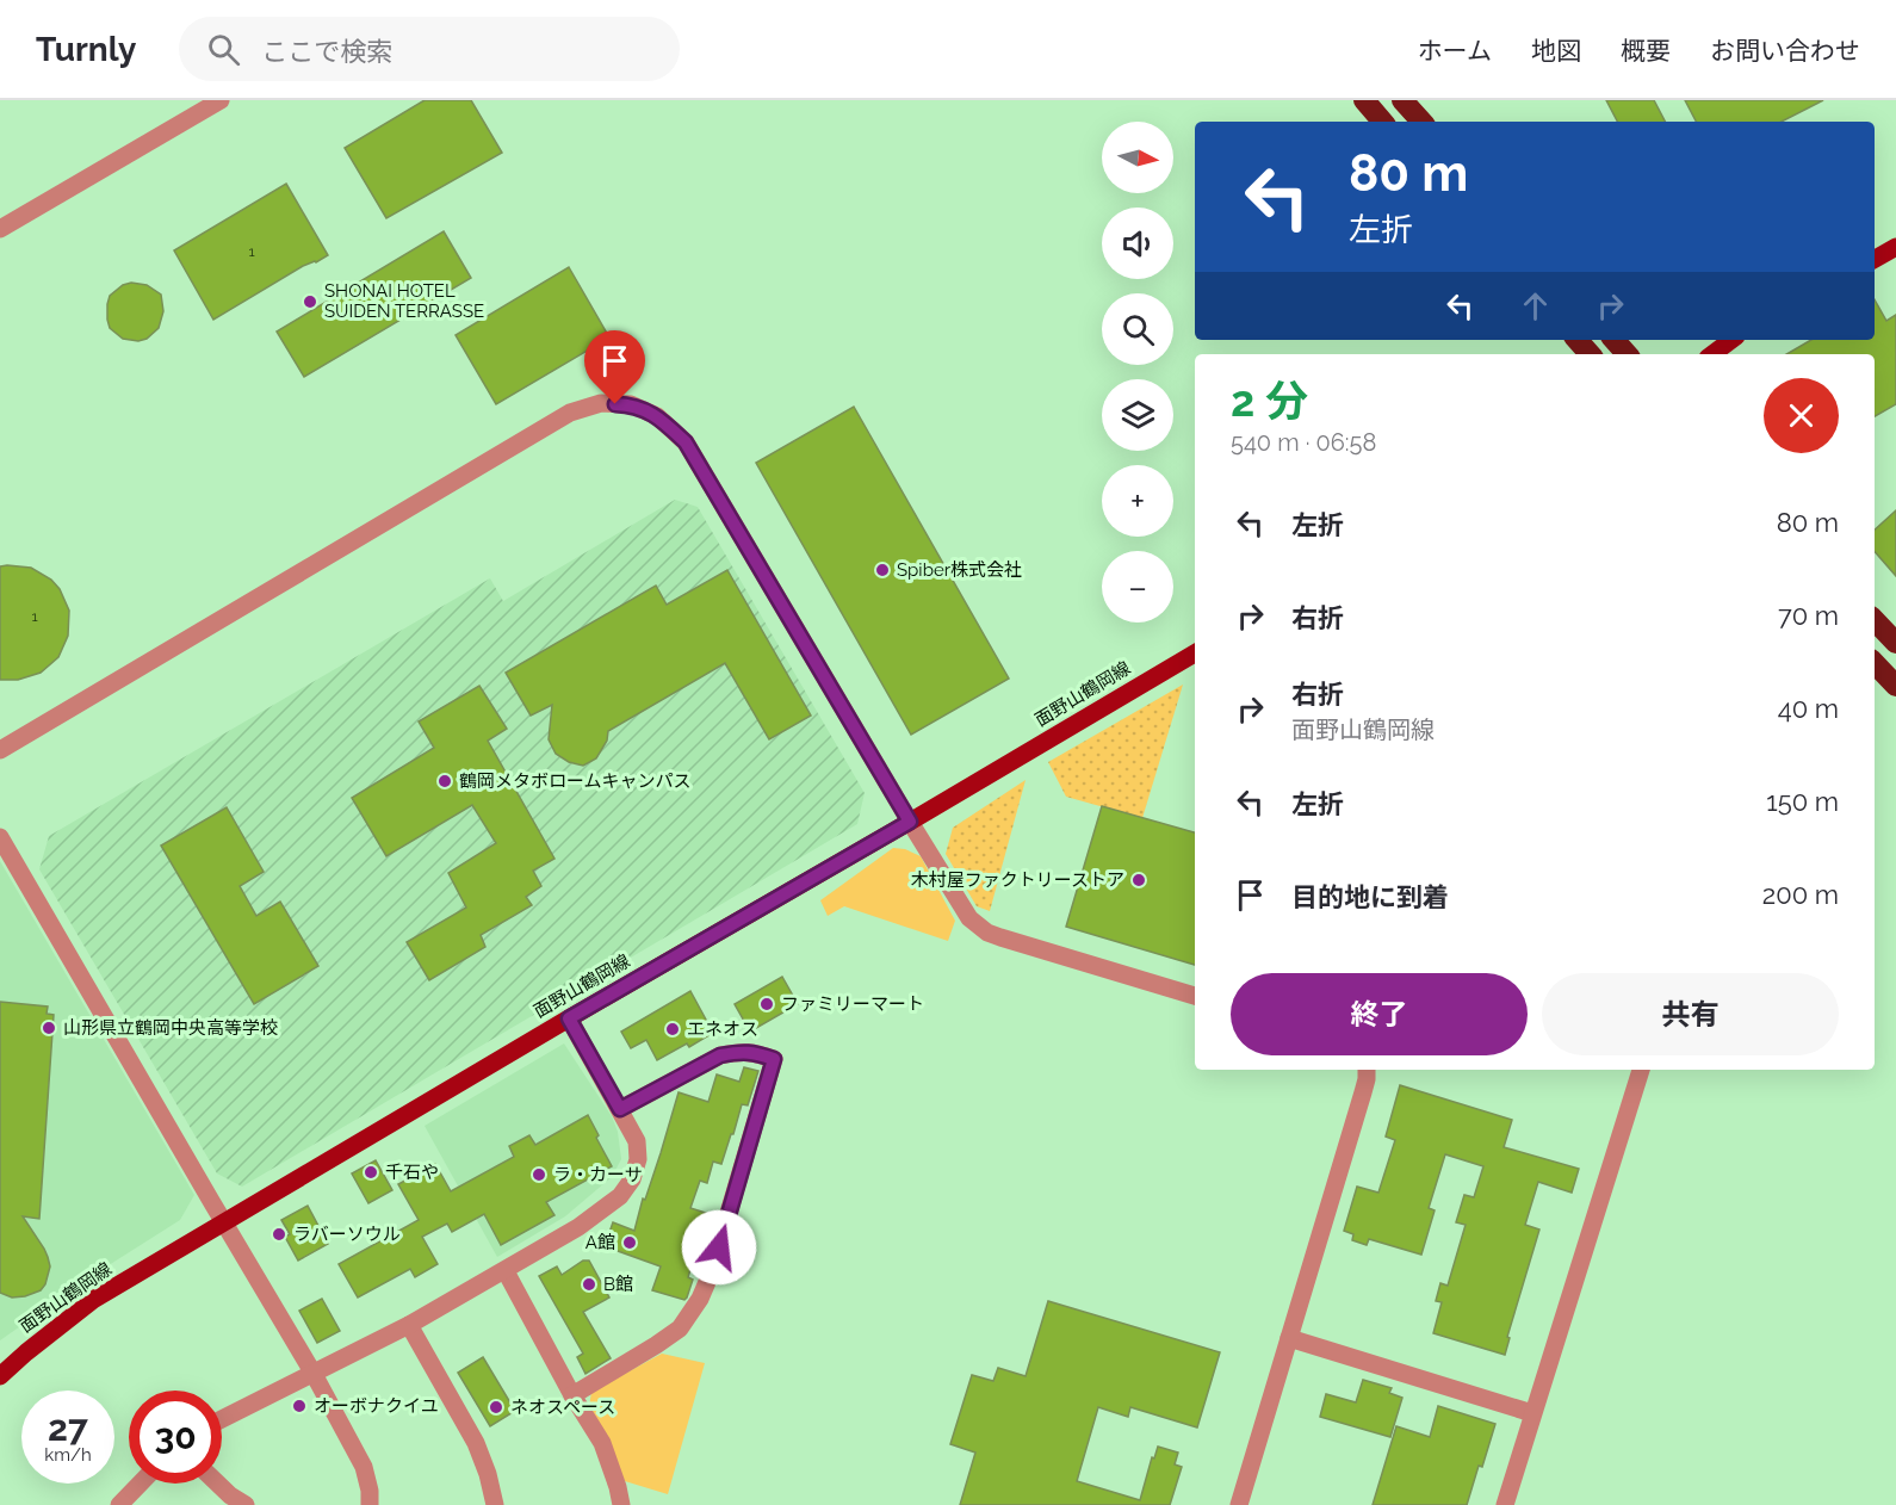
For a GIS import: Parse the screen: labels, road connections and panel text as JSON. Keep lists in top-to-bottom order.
{
  "streets": {
    "main road": ["面野山鶴岡線"]
  },
  "places": [
    "SHONAI HOTEL SUIDEN TERRASSE",
    "Spiber株式会社",
    "鶴岡メタボロームキャンパス",
    "木村屋ファクトリーストア",
    "ファミリーマート",
    "山形県立鶴岡中央高等学校",
    "エネオス",
    "千石や",
    "ラ・カーサ",
    "ラバーソウル",
    "A館",
    "B館",
    "オーボナクイユ",
    "ネオスペース"
  ],
  "house_numbers": ["1", "1"],
  "north": "right",
  "page": {
    "header": "Turnly",
    "search": "ここで検索",
    "nav": [
      "ホーム",
      "地図",
      "概要",
      "お問い合わせ"
    ],
    "map_buttons": ["+", "−"],
    "turn": ["80 m", "左折"],
    "heading": ["2 分", "540 m · 06:58"],
    "list": [
      {
        "name": "左折",
        "value": "80 m"
      },
      {
        "name": "右折",
        "value": "70 m"
      },
      {
        "name": "右折",
        "note": "面野山鶴岡線",
        "value": "40 m"
      },
      {
        "name": "左折",
        "value": "150 m"
      },
      {
        "name": "目的地に到着",
        "value": "200 m"
      }
    ],
    "buttons": ["終了", "共有"],
    "speed": "27 km/h",
    "limit": "30"
  }
}
